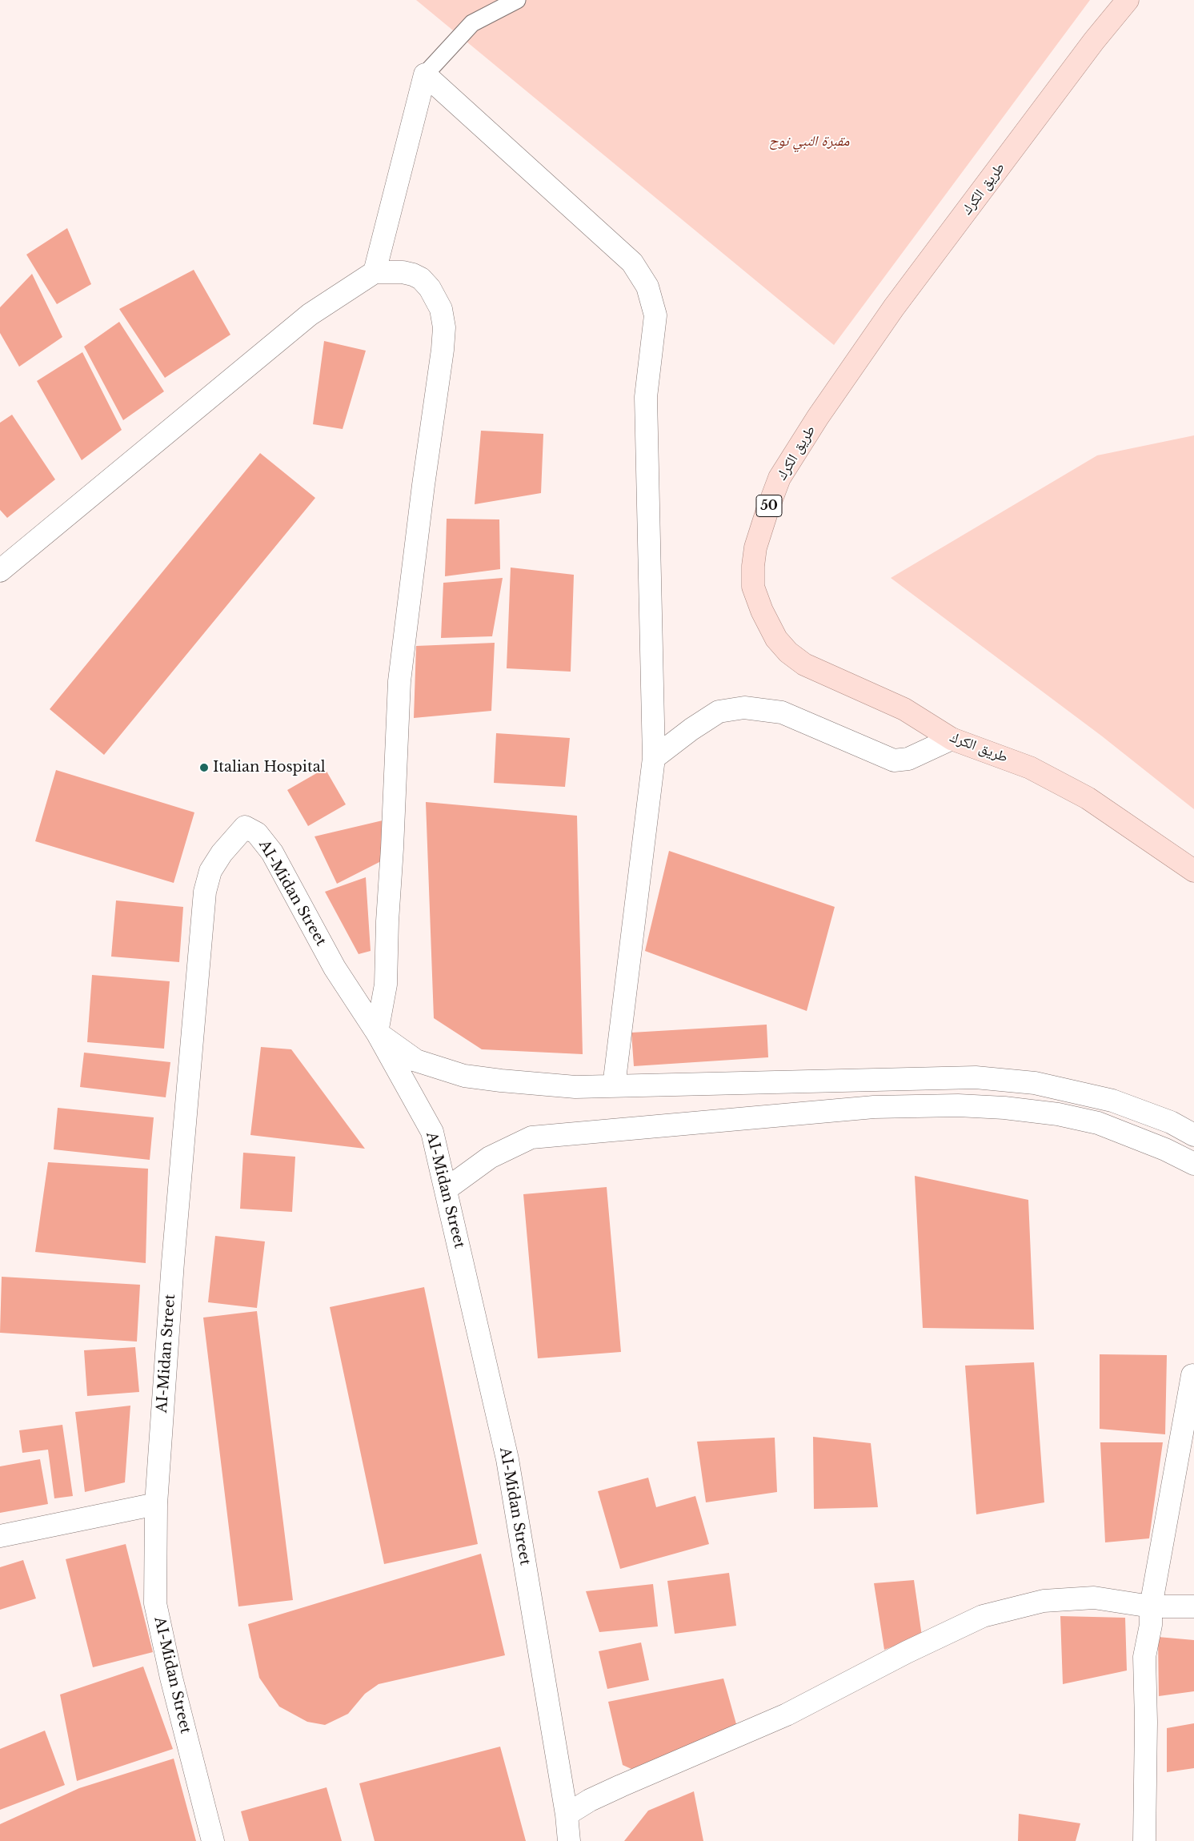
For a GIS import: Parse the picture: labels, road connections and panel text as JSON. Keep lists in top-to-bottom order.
{
  "streets": {
    "main road": ["طريق الكرك", "50"],
    "street": ["AI-Midan Street"]
  },
  "parks": ["مقبرة النبي نوح"],
  "places": ["Italian Hospital"]
}
